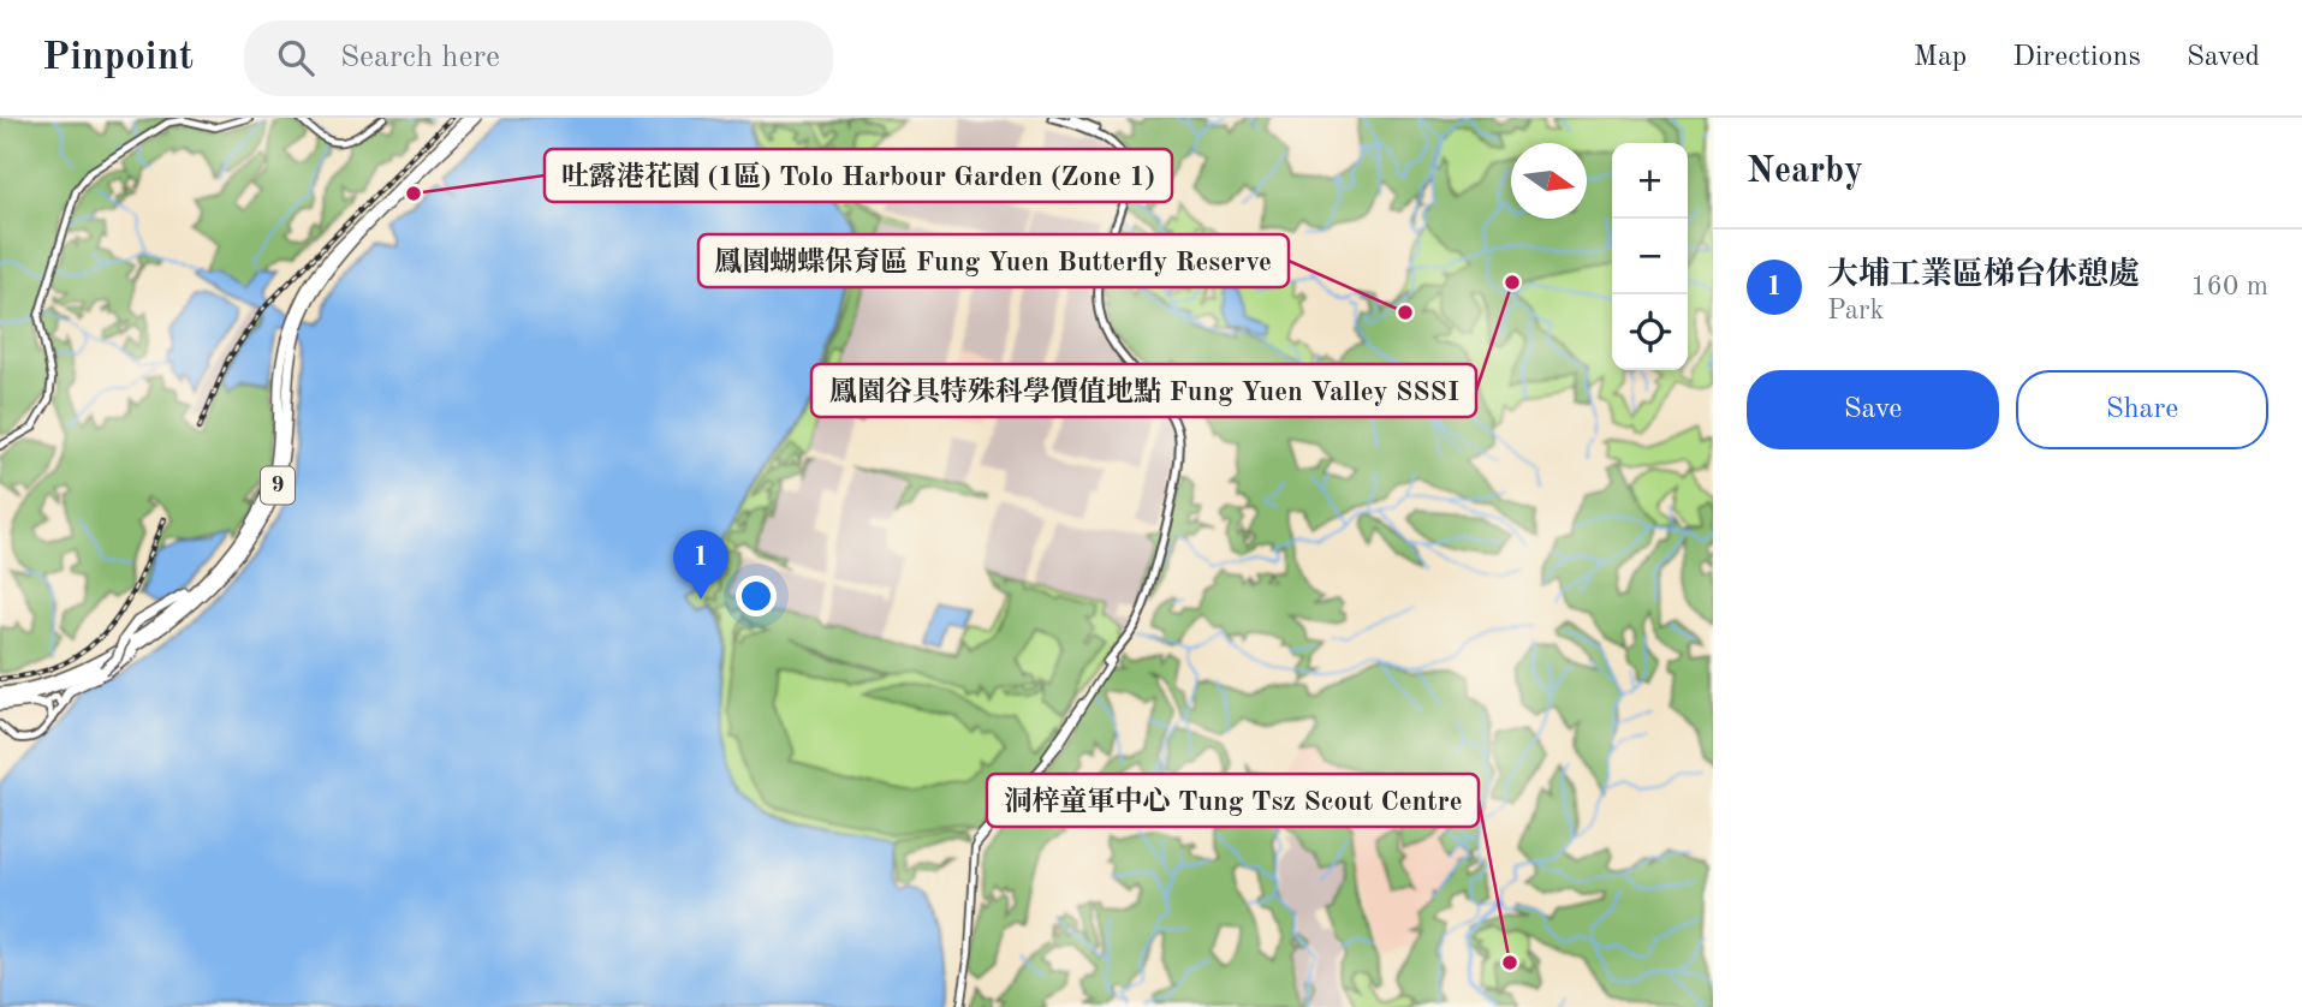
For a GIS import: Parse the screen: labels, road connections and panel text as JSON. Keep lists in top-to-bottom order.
{
  "streets": {
    "highway": ["9"]
  },
  "places": [
    "吐露港花園 (1區) Tolo Harbour Garden (Zone 1)",
    "鳳園谷具特殊科學價值地點 Fung Yuen Valley SSSI",
    "鳳園蝴蝶保育區 Fung Yuen Butterfly Reserve",
    "洞梓童軍中心 Tung Tsz Scout Centre"
  ],
  "north": "right",
  "page": {
    "header": "Pinpoint",
    "search": "Search here",
    "nav": ["Map", "Directions", "Saved"],
    "heading": "Nearby",
    "map_buttons": ["+", "−"],
    "list": [
      {
        "mark": "1",
        "name": "大埔工業區梯台休憩處",
        "note": "Park",
        "value": "160 m"
      }
    ],
    "buttons": ["Save", "Share"],
    "pins": "1"
  }
}
